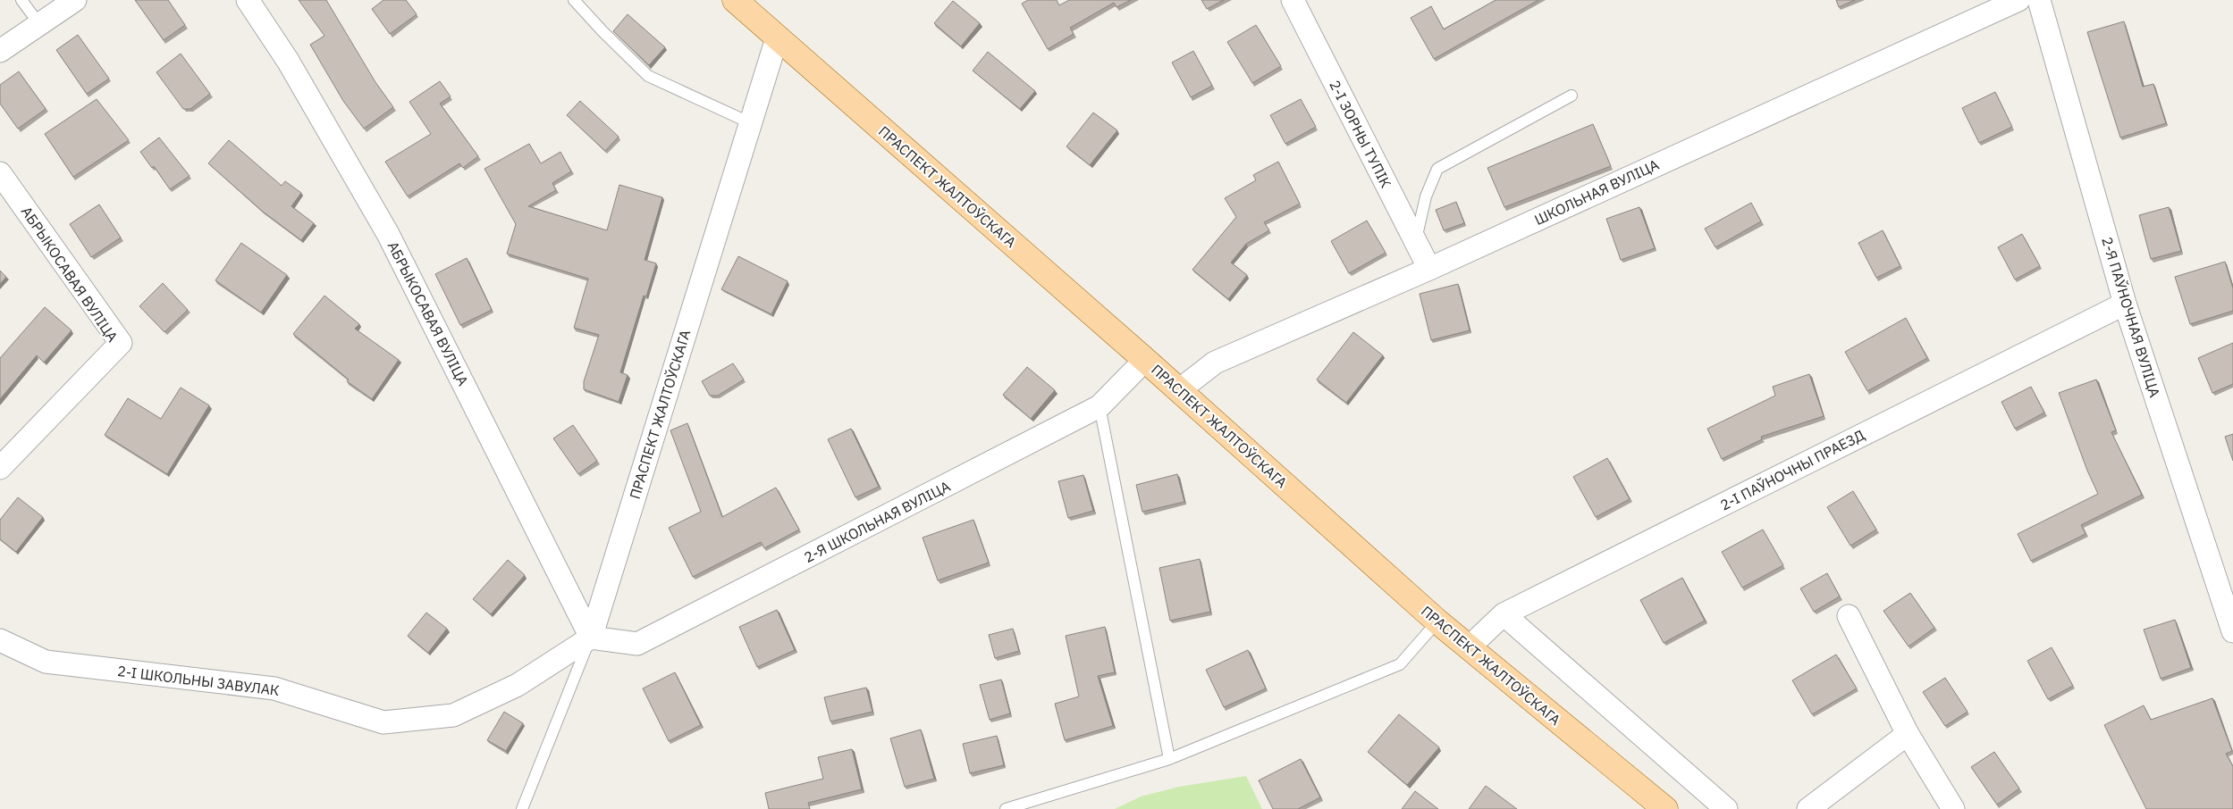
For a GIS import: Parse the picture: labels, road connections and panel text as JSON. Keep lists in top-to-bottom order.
{
  "streets": {
    "main road": ["ПРАСПЕКТ ЖАЛТОЎСКАГА"],
    "street": [
      "2-І ЗОРНЫ ТУПІК",
      "ШКОЛЬНАЯ ВУЛІЦА",
      "АБРЫКОСАВАЯ ВУЛІЦА",
      "2-Я ПАЎНОЧНАЯ ВУЛІЦА",
      "2-І ПАЎНОЧНЫ ПРАЕЗД",
      "2-Я ШКОЛЬНАЯ ВУЛІЦА",
      "2-І ШКОЛЬНЫ ЗАВУЛАК"
    ]
  },
  "crossings": [
    ["2-І ЗОРНЫ ТУПІК", "ШКОЛЬНАЯ ВУЛІЦА"],
    ["ПРАСПЕКТ ЖАЛТОЎСКАГА", "ШКОЛЬНАЯ ВУЛІЦА"],
    ["ПРАСПЕКТ ЖАЛТОЎСКАГА", "АБРЫКОСАВАЯ ВУЛІЦА"],
    ["ПРАСПЕКТ ЖАЛТОЎСКАГА", "2-І ПАЎНОЧНЫ ПРАЕЗД"],
    ["ПРАСПЕКТ ЖАЛТОЎСКАГА", "2-Я ШКОЛЬНАЯ ВУЛІЦА"],
    ["ПРАСПЕКТ ЖАЛТОЎСКАГА", "2-І ШКОЛЬНЫ ЗАВУЛАК"],
    ["АБРЫКОСАВАЯ ВУЛІЦА", "2-Я ШКОЛЬНАЯ ВУЛІЦА"],
    ["АБРЫКОСАВАЯ ВУЛІЦА", "2-І ШКОЛЬНЫ ЗАВУЛАК"],
    ["2-Я ПАЎНОЧНАЯ ВУЛІЦА", "2-І ПАЎНОЧНЫ ПРАЕЗД"],
    ["2-Я ШКОЛЬНАЯ ВУЛІЦА", "2-І ШКОЛЬНЫ ЗАВУЛАК"]
  ]
}
